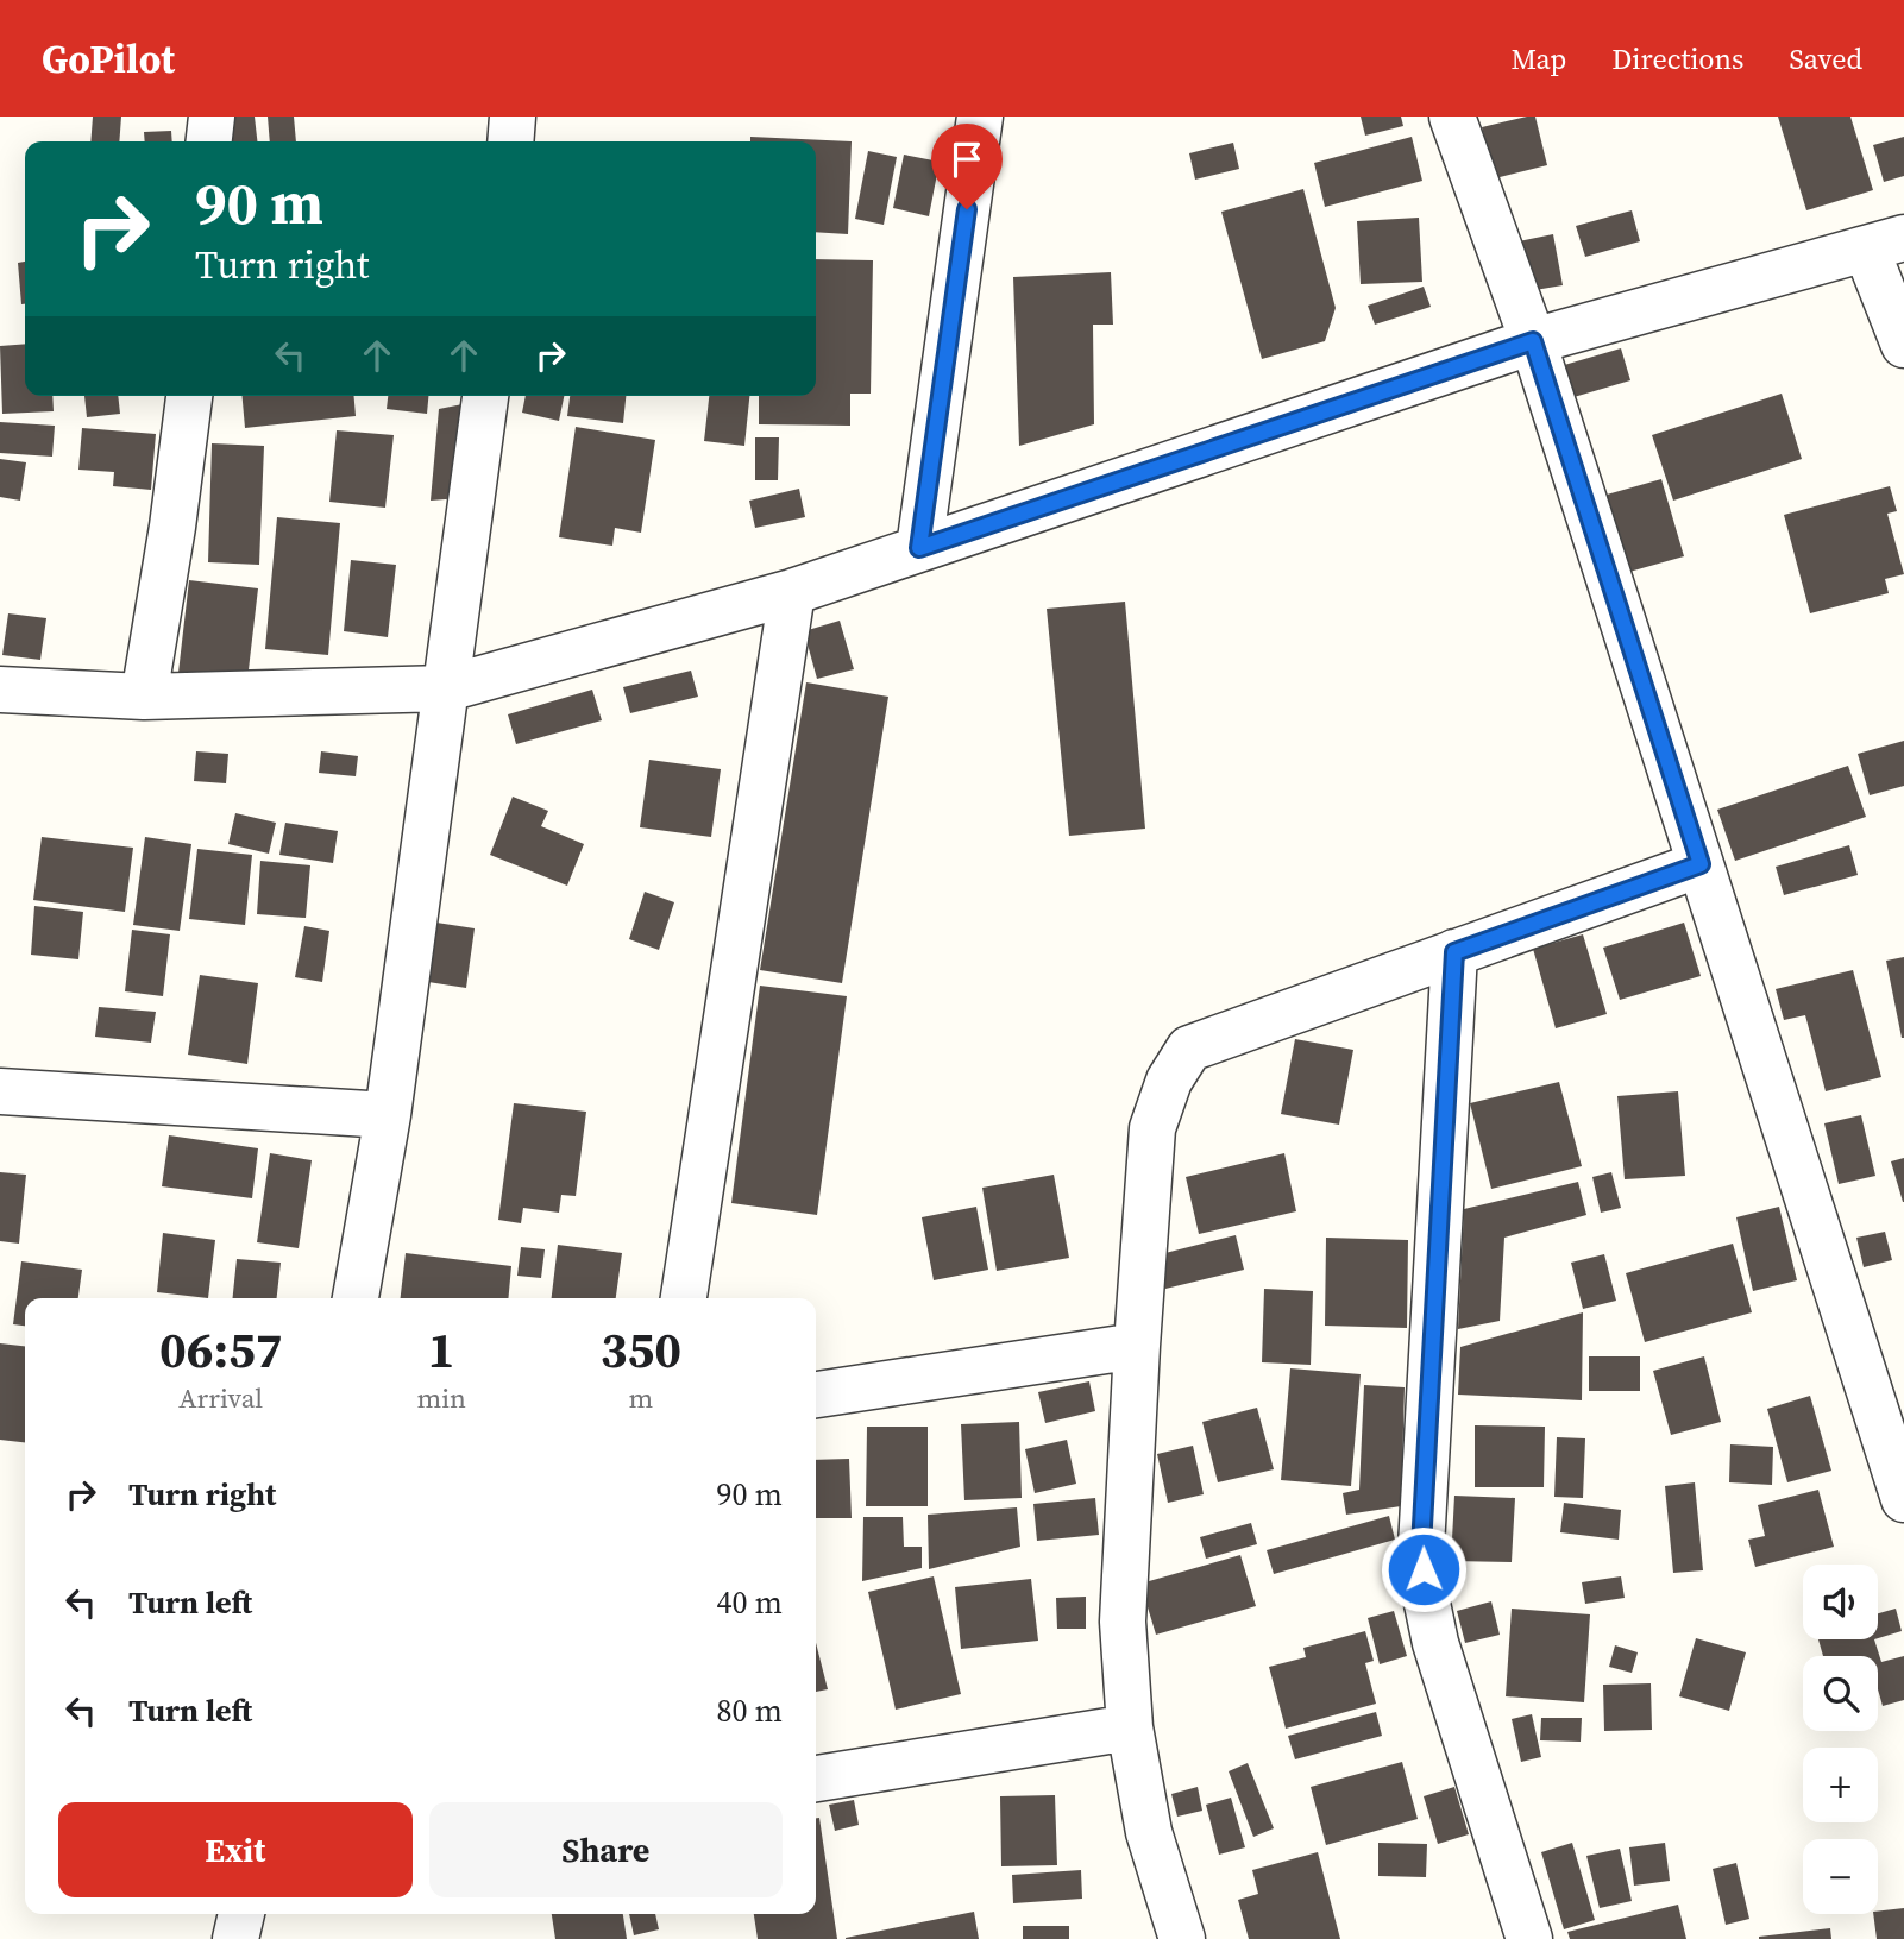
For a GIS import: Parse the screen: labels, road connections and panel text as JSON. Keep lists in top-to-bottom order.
{
  "page": {
    "header": "GoPilot",
    "nav": ["Map", "Directions", "Saved"],
    "turn": ["90 m", "Turn right"],
    "eta": [
      "06:57",
      "Arrival",
      "1",
      "min",
      "350",
      "m"
    ],
    "list": [
      {
        "name": "Turn right",
        "value": "90 m"
      },
      {
        "name": "Turn left",
        "value": "40 m"
      },
      {
        "name": "Turn left",
        "value": "80 m"
      }
    ],
    "map_buttons": ["+", "−"],
    "buttons": ["Exit", "Share"]
  }
}
